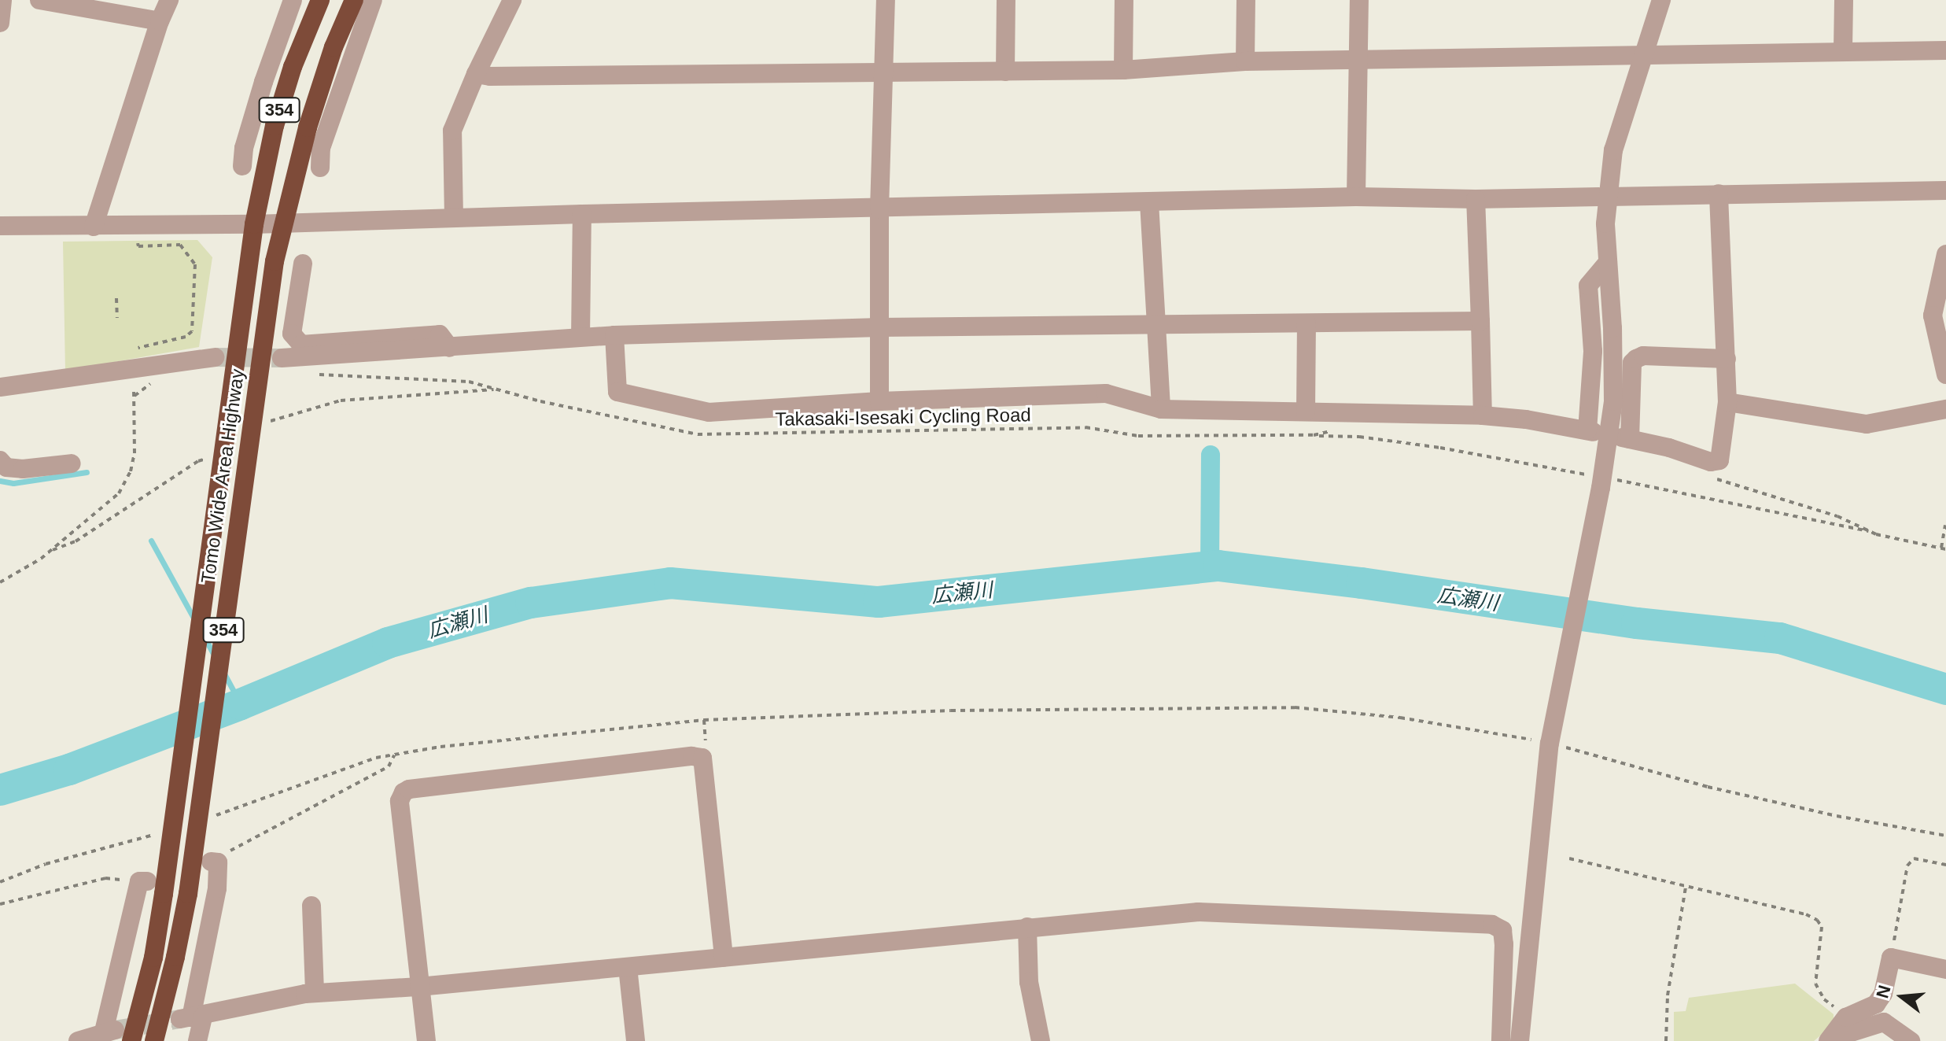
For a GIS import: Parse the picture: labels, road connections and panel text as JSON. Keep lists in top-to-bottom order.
{
  "streets": {
    "highway": ["354", "Tomo Wide Area Highway"],
    "path": ["Takasaki-Isesaki Cycling Road"]
  },
  "water": ["広瀬川"],
  "north": "left"
}
